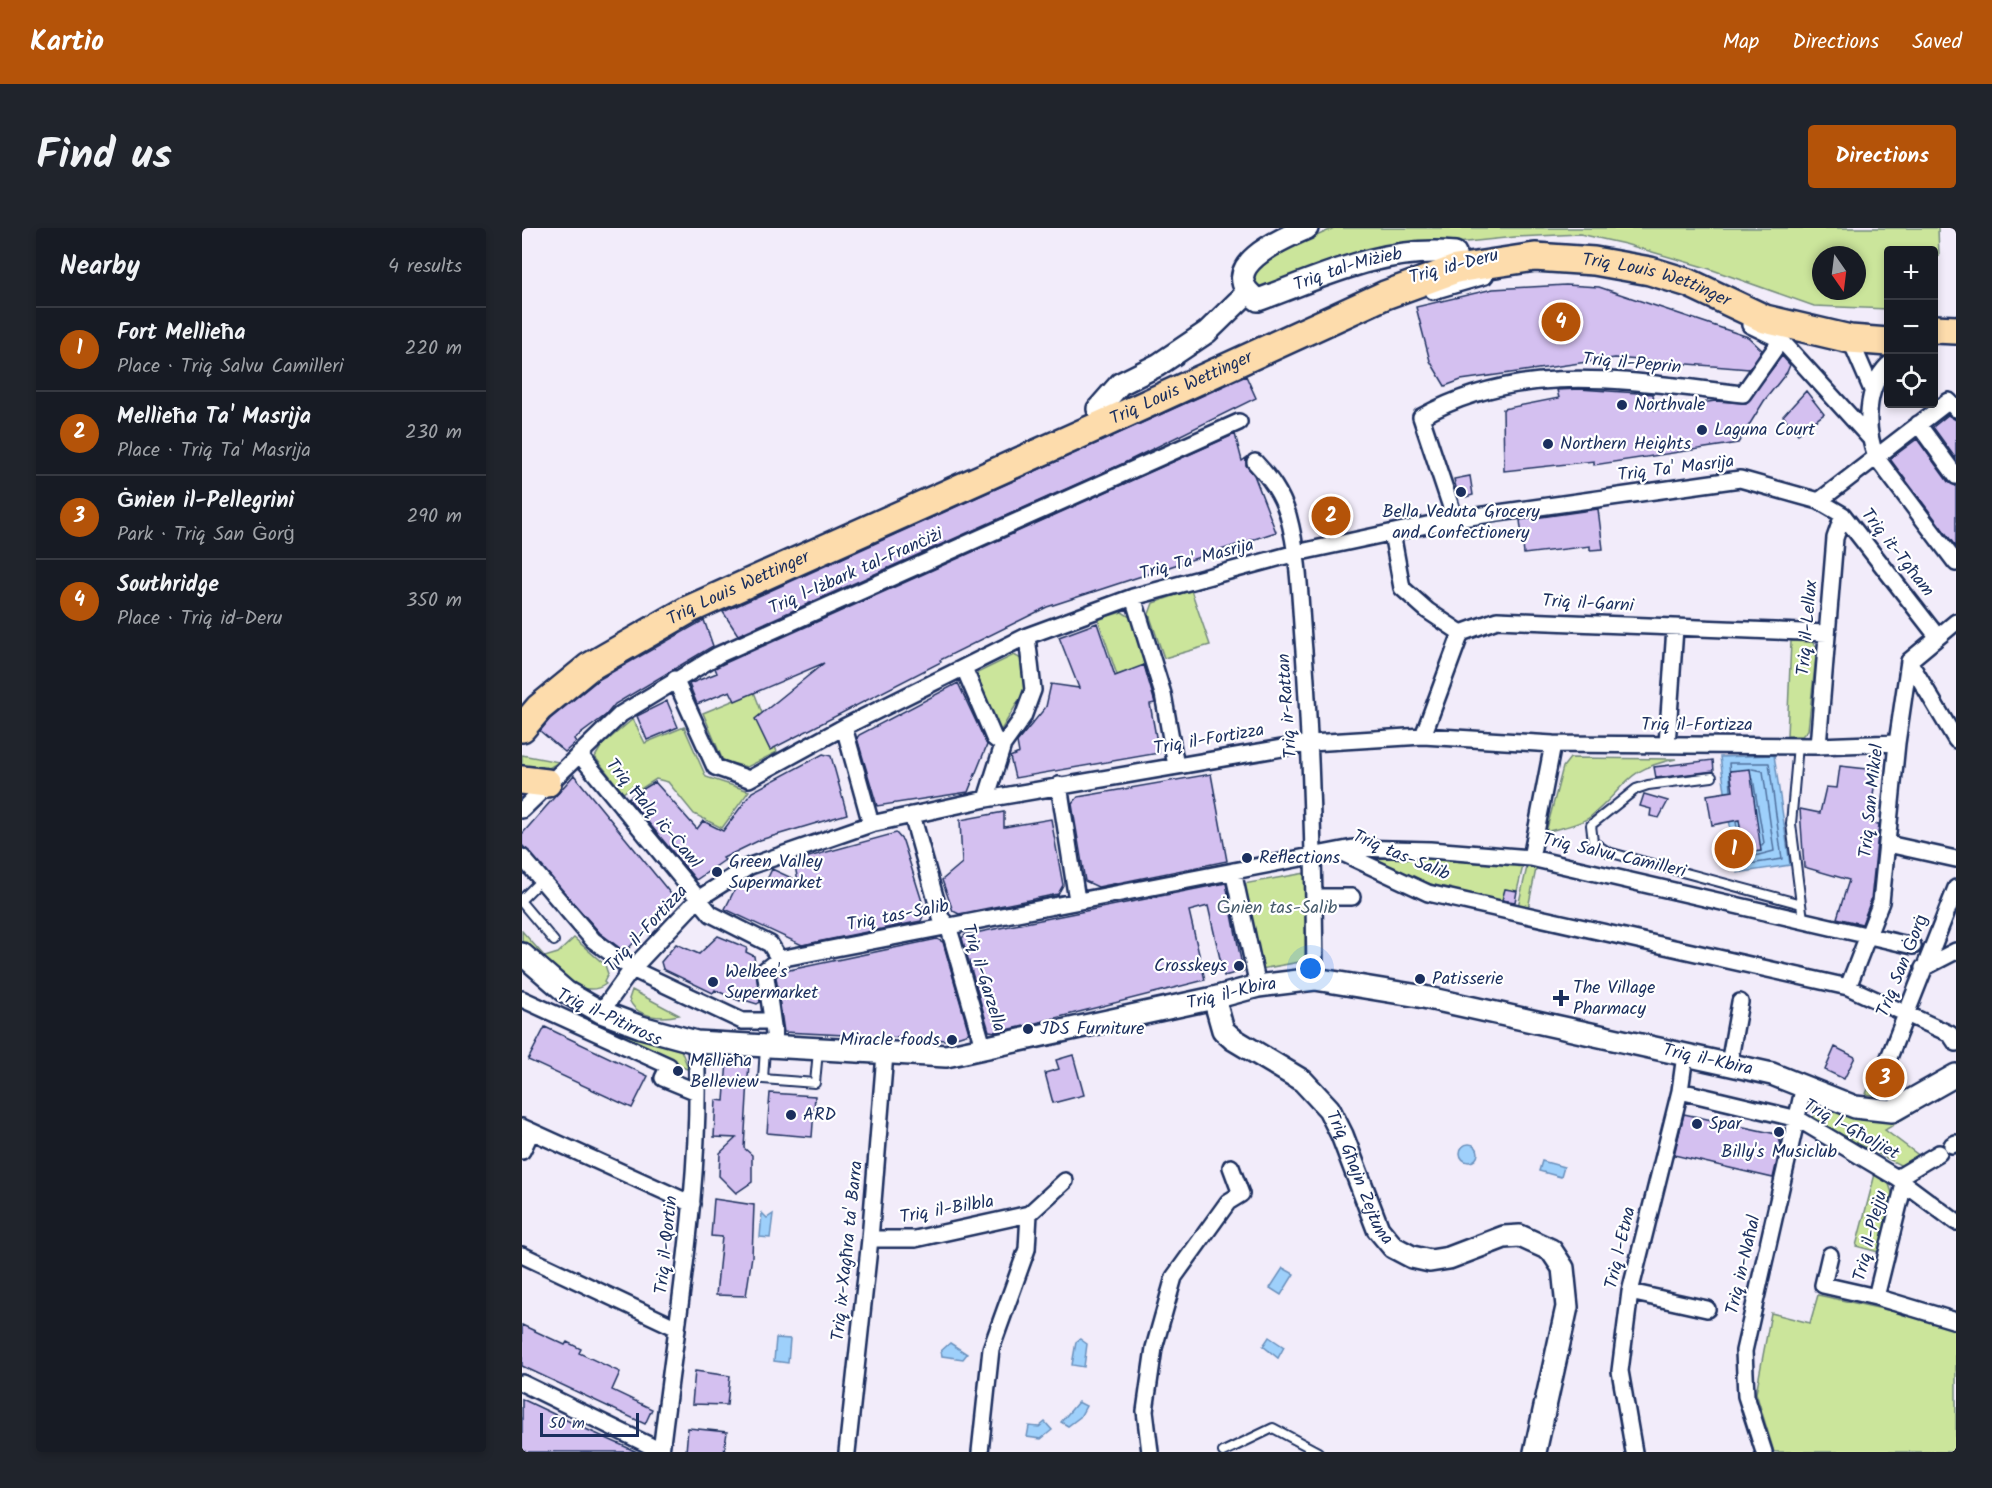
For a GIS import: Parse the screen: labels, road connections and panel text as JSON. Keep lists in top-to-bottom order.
{
  "streets": {
    "highway": ["Triq Louis Wettinger"],
    "main road": ["Triq tal-Miżieb", "Triq il-Kbira", "Triq Għajn Żejtuna"],
    "street": [
      "Triq id-Deru",
      "Triq il-Peprin",
      "Triq Ta' Masrija",
      "Triq it-Tgħam",
      "Triq l-Iżbark tal-Franċiżi",
      "Triq il-Garni",
      "Triq il-Lellux",
      "Triq ir-Rattan",
      "Triq il-Fortizza",
      "Triq San Mikiel",
      "Triq Ħalq iċ-Ċawl",
      "Triq tas-Salib",
      "Triq Salvu Camilleri",
      "Triq San Ġorġ",
      "Triq il-Garzella",
      "Triq il-Pitirross",
      "Triq l-Għoljiet",
      "Triq il-Bilbla",
      "Triq il-Plejju",
      "Triq il-Qortin",
      "Triq l-Etna",
      "Triq ix-Xagħra ta' Barra",
      "Triq in-Naħal"
    ]
  },
  "crossings": [
    ["Triq id-Deru", "Triq Louis Wettinger"],
    ["Triq id-Deru", "Triq il-Peprin"],
    ["Triq tal-Miżieb", "Triq Louis Wettinger"],
    ["Triq il-Peprin", "Triq Ta' Masrija"],
    ["Triq Ta' Masrija", "Triq it-Tgħam"],
    ["Triq Ta' Masrija", "Triq l-Iżbark tal-Franċiżi"],
    ["Triq Ta' Masrija", "Triq ir-Rattan"],
    ["Triq it-Tgħam", "Triq il-Lellux"],
    ["Triq l-Iżbark tal-Franċiżi", "Triq Ħalq iċ-Ċawl"],
    ["Triq il-Garni", "Triq il-Lellux"],
    ["Triq il-Lellux", "Triq il-Fortizza"],
    ["Triq ir-Rattan", "Triq il-Fortizza"],
    ["Triq ir-Rattan", "Triq tas-Salib"],
    ["Triq ir-Rattan", "Triq il-Kbira"],
    ["Triq il-Fortizza", "Triq San Mikiel"],
    ["Triq il-Fortizza", "Triq Ħalq iċ-Ċawl"],
    ["Triq il-Fortizza", "Triq il-Garzella"],
    ["Triq il-Fortizza", "Triq il-Kbira"],
    ["Triq San Mikiel", "Triq tas-Salib"],
    ["Triq San Mikiel", "Triq Salvu Camilleri"],
    ["Triq Ħalq iċ-Ċawl", "Triq tas-Salib"],
    ["Triq tas-Salib", "Triq Salvu Camilleri"],
    ["Triq tas-Salib", "Triq San Ġorġ"],
    ["Triq tas-Salib", "Triq il-Garzella"],
    ["Triq il-Garzella", "Triq il-Kbira"],
    ["Triq il-Kbira", "Triq Għajn Żejtuna"],
    ["Triq il-Kbira", "Triq il-Qortin"],
    ["Triq il-Kbira", "Triq l-Etna"],
    ["Triq il-Kbira", "Triq ix-Xagħra ta' Barra"],
    ["Triq il-Kbira", "Triq in-Naħal"],
    ["Triq il-Pitirross", "Triq il-Qortin"],
    ["Triq l-Għoljiet", "Triq il-Plejju"],
    ["Triq l-Għoljiet", "Triq l-Etna"],
    ["Triq l-Għoljiet", "Triq in-Naħal"],
    ["Triq il-Bilbla", "Triq ix-Xagħra ta' Barra"]
  ],
  "parks": ["Ġnien tas-Salib"],
  "places": {
    "other": [
      "Northvale",
      "Laguna Court",
      "Northern Heights",
      "Bella Veduta Grocery and Confectionery",
      "Reflections",
      "Green Valley Supermarket",
      "Crosskeys",
      "Patisserie",
      "Welbee's Supermarket",
      "JDS Furniture",
      "Miracle foods",
      "Mellieħa Belleview",
      "ARD",
      "Spar",
      "Billy's Musiclub"
    ],
    "health": ["The Village Pharmacy"]
  },
  "scale_bar": "50 m",
  "north": "bottom",
  "page": {
    "header": "Kartio",
    "nav": ["Map", "Directions", "Saved"],
    "title": "Find us",
    "buttons": "Directions",
    "heading": ["Nearby", "4 results"],
    "map_buttons": ["+", "−"],
    "pins": [
      "4",
      "2",
      "1",
      "3"
    ],
    "list": [
      {
        "mark": "1",
        "name": "Fort Mellieħa",
        "note": "Place · Triq Salvu Camilleri",
        "value": "220 m"
      },
      {
        "mark": "2",
        "name": "Mellieħa Ta' Masrija",
        "note": "Place · Triq Ta' Masrija",
        "value": "230 m"
      },
      {
        "mark": "3",
        "name": "Ġnien il-Pellegrini",
        "note": "Park · Triq San Ġorġ",
        "value": "290 m"
      },
      {
        "mark": "4",
        "name": "Southridge",
        "note": "Place · Triq id-Deru",
        "value": "350 m"
      }
    ],
    "scale": "50 m"
  }
}
